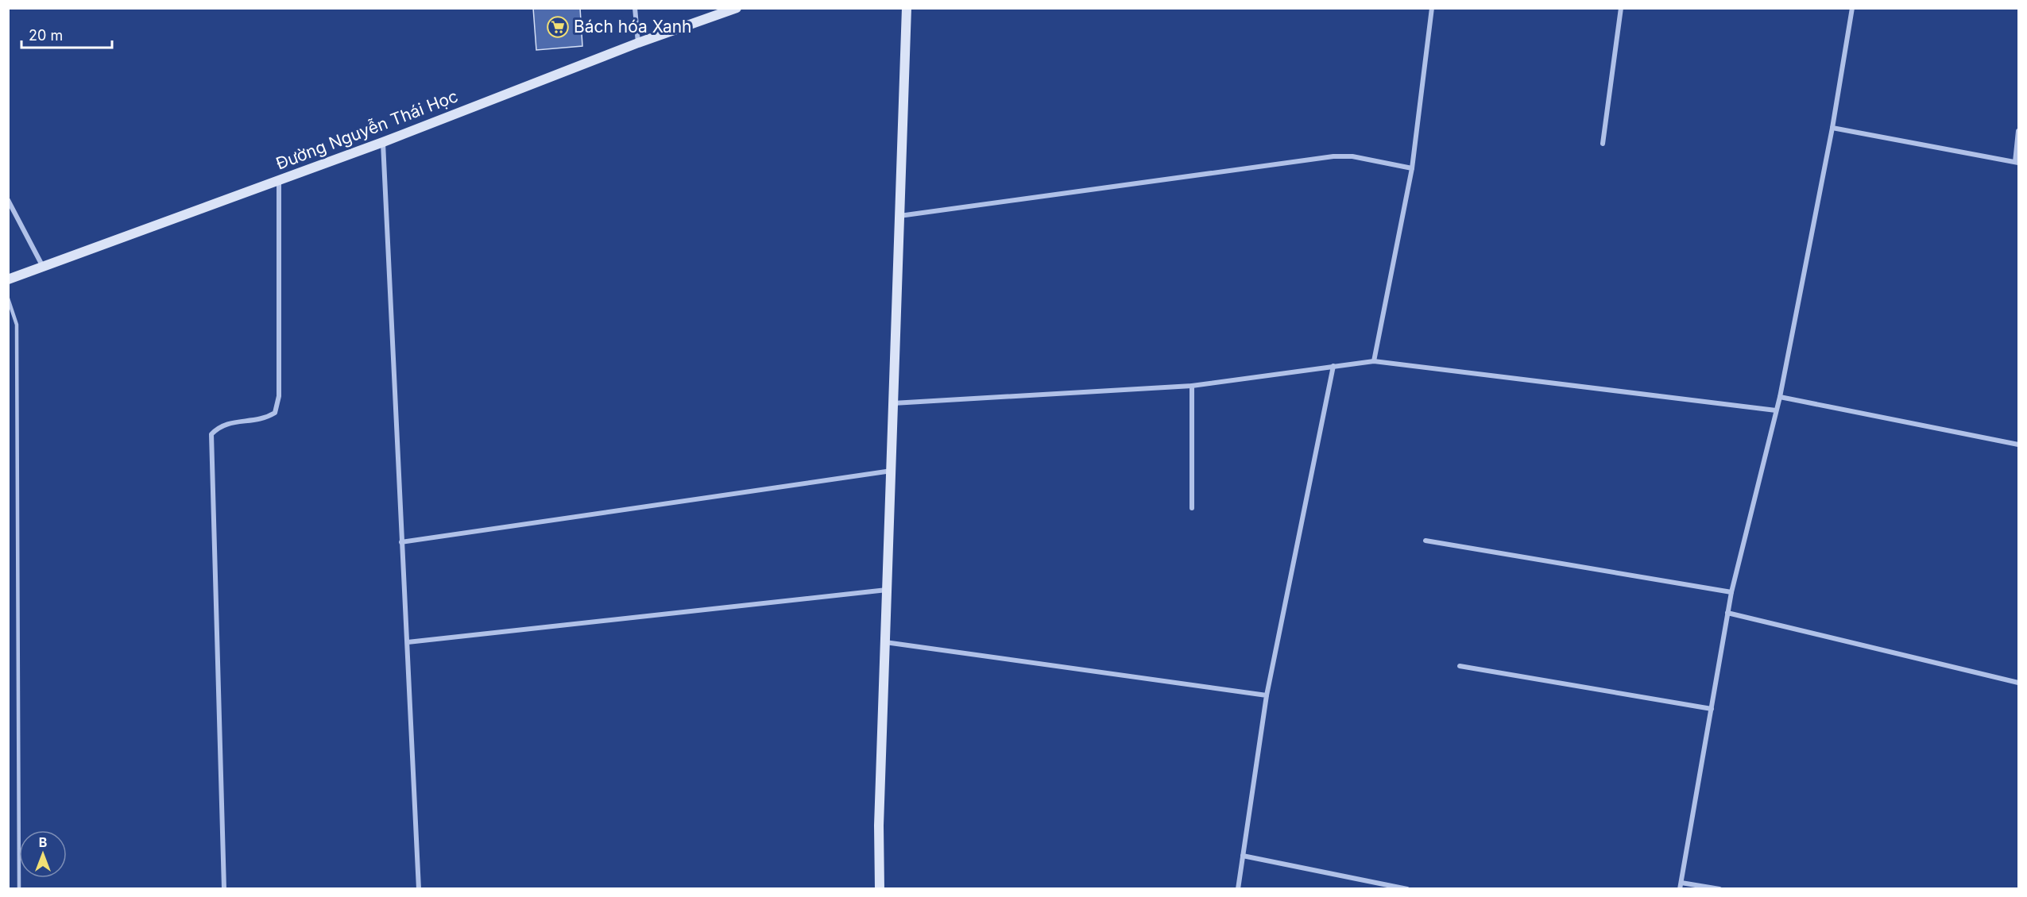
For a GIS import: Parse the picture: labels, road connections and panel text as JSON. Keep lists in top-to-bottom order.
{
  "streets": {
    "street": ["Đường Nguyễn Thái Học"]
  },
  "places": {
    "supermarket": ["Bách hóa Xanh"]
  },
  "scale_bar": "20 m",
  "north": "top"
}
